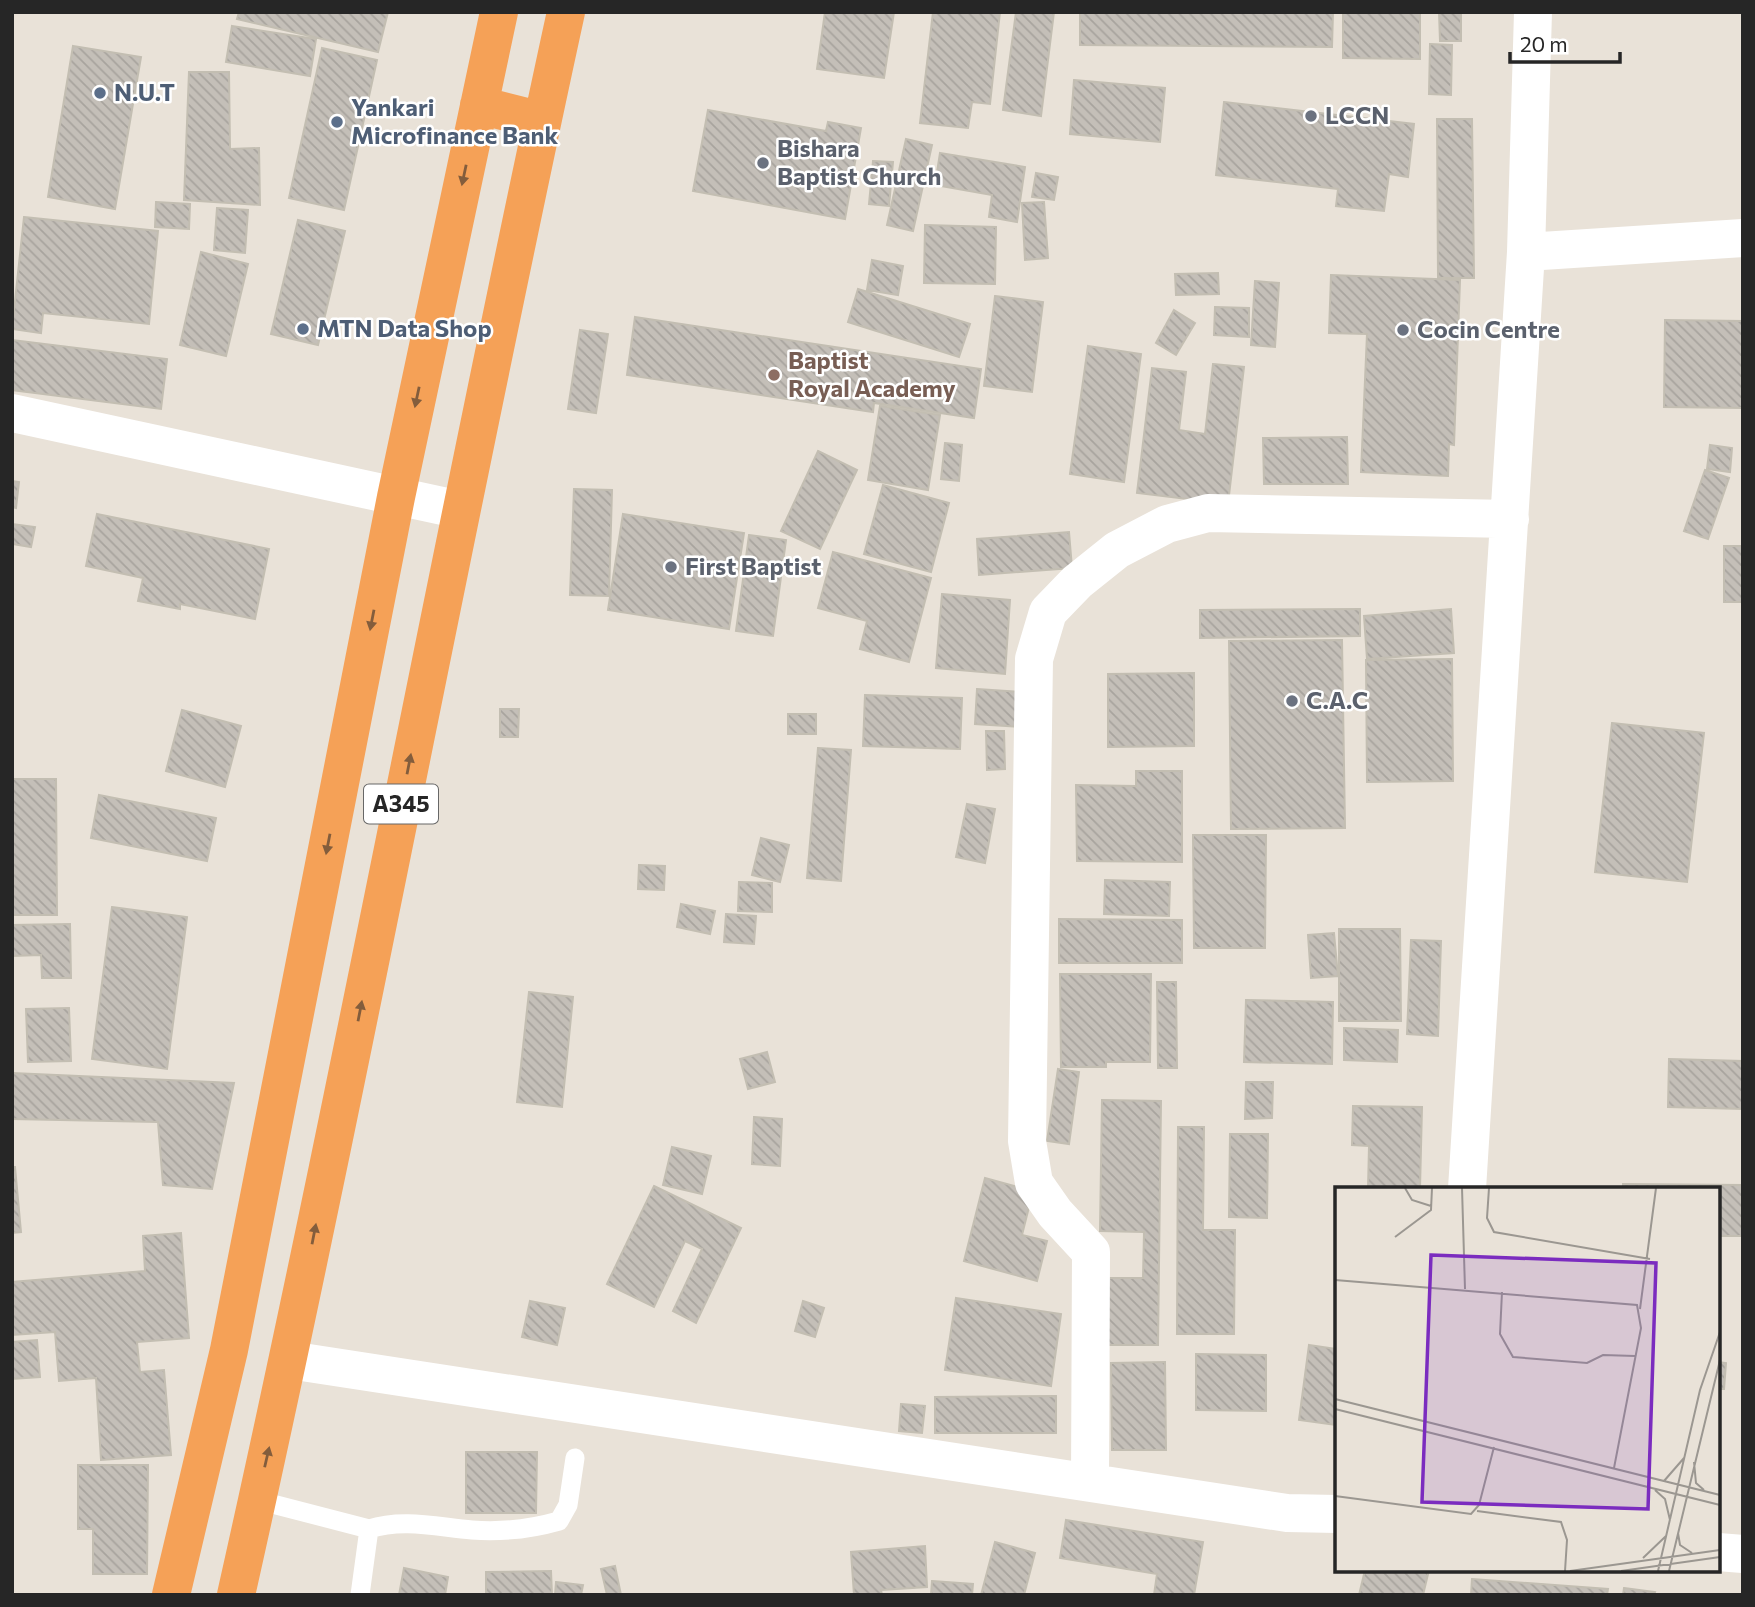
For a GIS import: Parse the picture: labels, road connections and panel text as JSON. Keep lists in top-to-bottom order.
{
  "streets": {
    "highway": ["A345"]
  },
  "places": [
    "N.U.T",
    "LCCN",
    "Yankari Microfinance Bank",
    "Bishara Baptist Church",
    "MTN Data Shop",
    "Cocin Centre",
    "Baptist Royal Academy",
    "First Baptist",
    "C.A.C"
  ],
  "scale_bar": "20 m"
}
